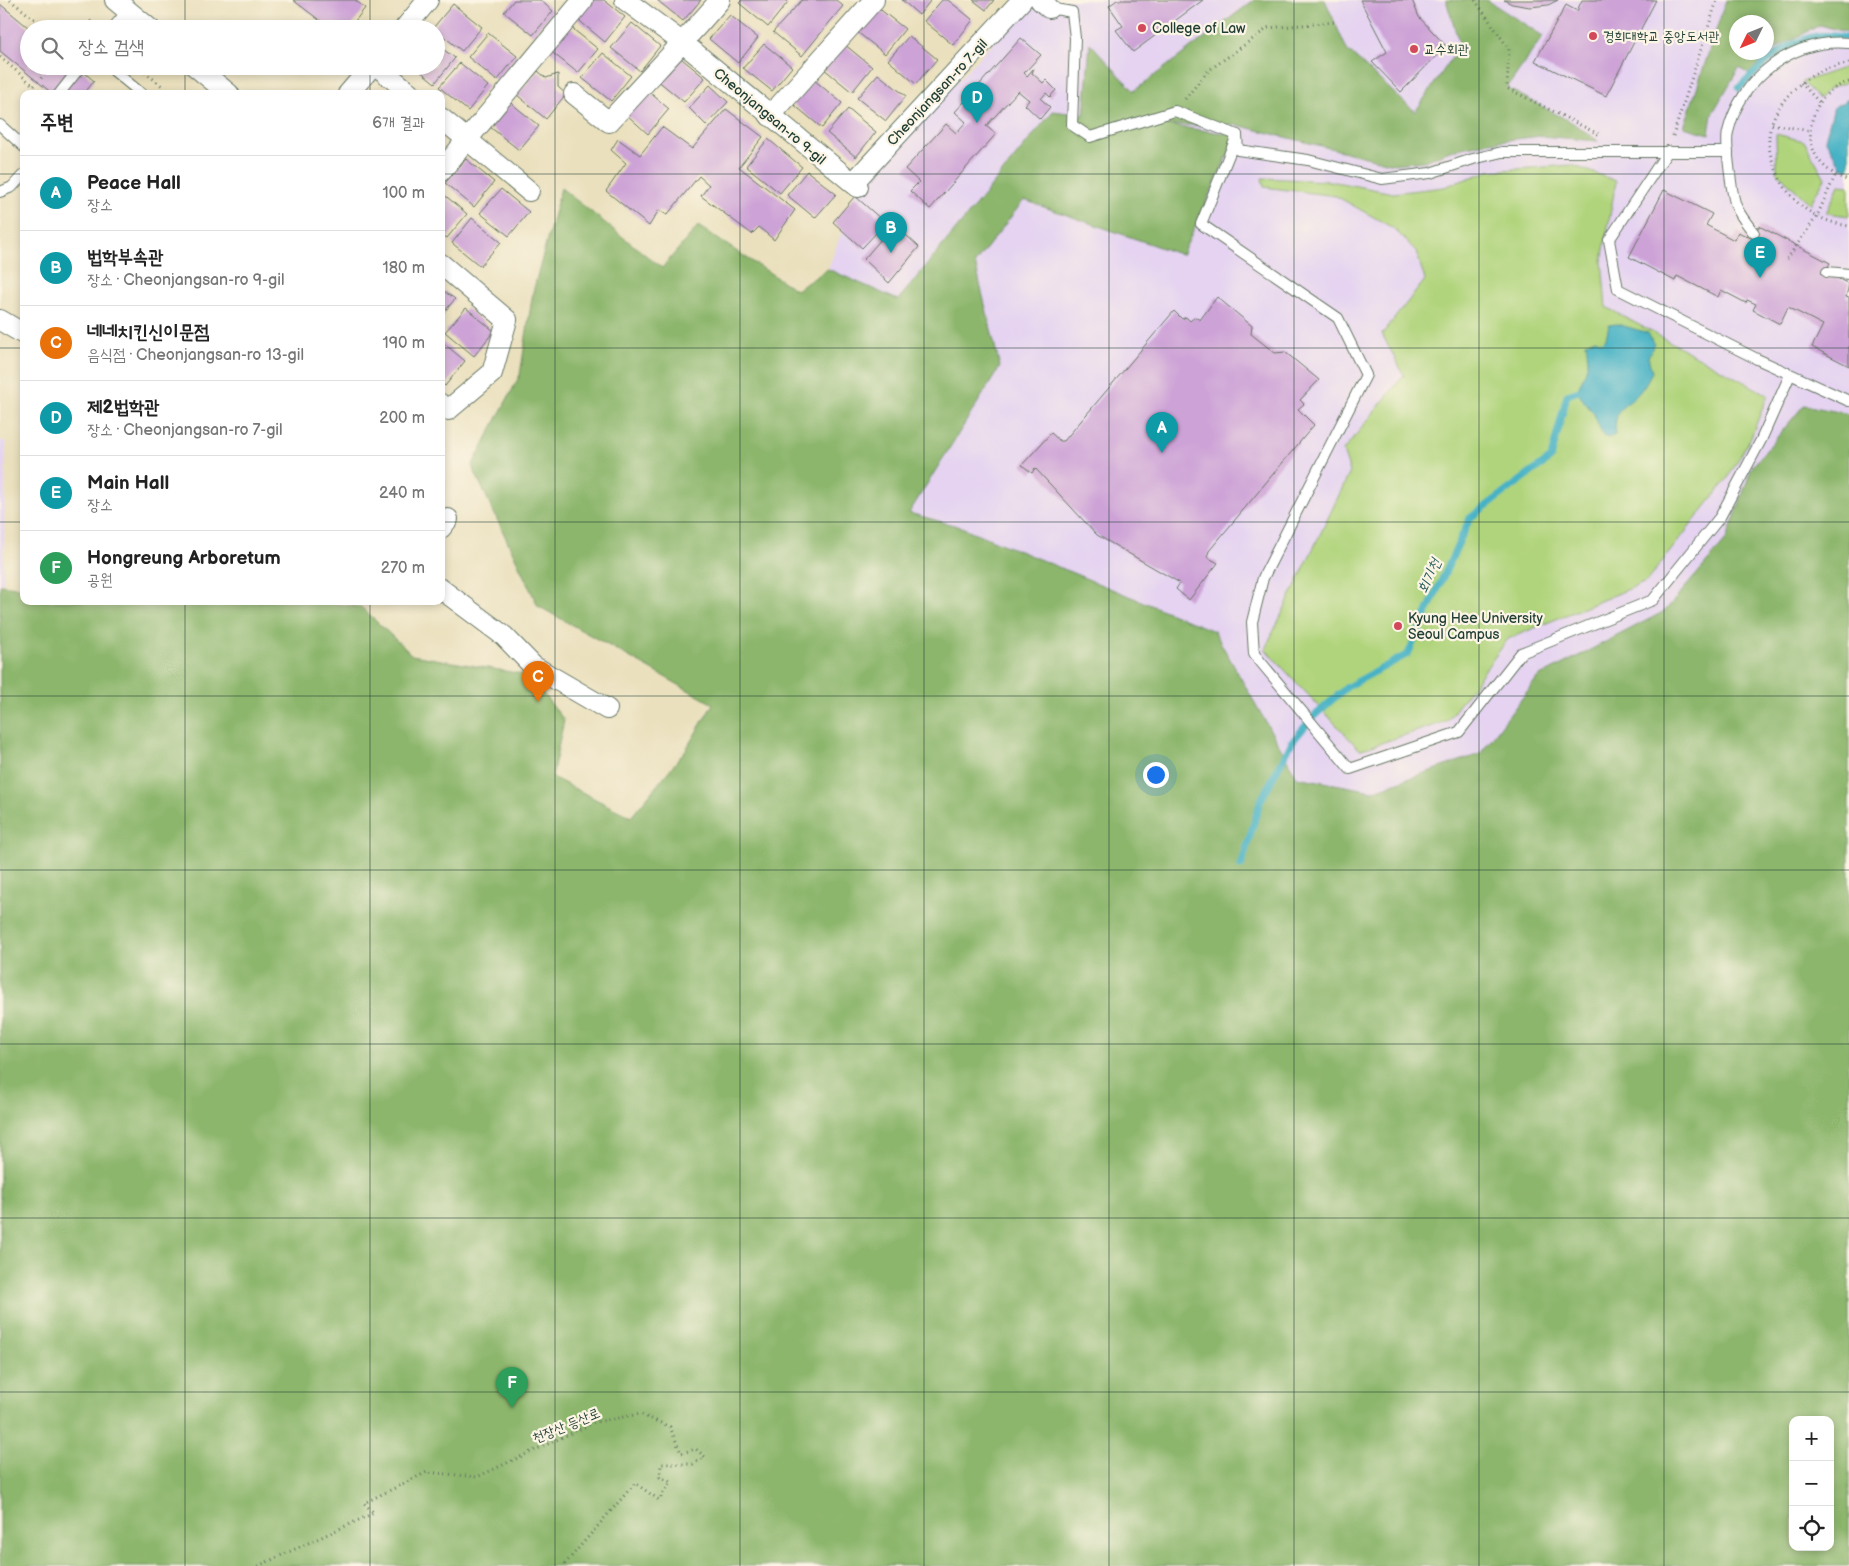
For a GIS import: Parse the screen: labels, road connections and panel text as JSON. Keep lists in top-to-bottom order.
{
  "streets": {
    "street": ["Cheonjangsan-ro 7-gil", "Cheonjangsan-ro 9-gil"],
    "path": ["천장산 등산로"]
  },
  "crossings": [
    ["Cheonjangsan-ro 7-gil", "Cheonjangsan-ro 9-gil"]
  ],
  "water": ["회기천"],
  "places": [
    "College of Law",
    "경희대학교 중앙도서관",
    "교수회관",
    "Kyung Hee University Seoul Campus"
  ],
  "north": "bottom left",
  "page": {
    "search": "장소 검색",
    "pins": [
      "D",
      "B",
      "E",
      "A",
      "C",
      "F"
    ],
    "heading": ["주변", "6개 결과"],
    "list": [
      {
        "mark": "A",
        "name": "Peace Hall",
        "note": "장소",
        "value": "100 m"
      },
      {
        "mark": "B",
        "name": "법학부속관",
        "note": "장소 · Cheonjangsan-ro 9-gil",
        "value": "180 m"
      },
      {
        "mark": "C",
        "name": "네네치킨신이문점",
        "note": "음식점 · Cheonjangsan-ro 13-gil",
        "value": "190 m"
      },
      {
        "mark": "D",
        "name": "제2법학관",
        "note": "장소 · Cheonjangsan-ro 7-gil",
        "value": "200 m"
      },
      {
        "mark": "E",
        "name": "Main Hall",
        "note": "장소",
        "value": "240 m"
      },
      {
        "mark": "F",
        "name": "Hongreung Arboretum",
        "note": "공원",
        "value": "270 m"
      }
    ],
    "map_buttons": ["+", "−"]
  }
}
